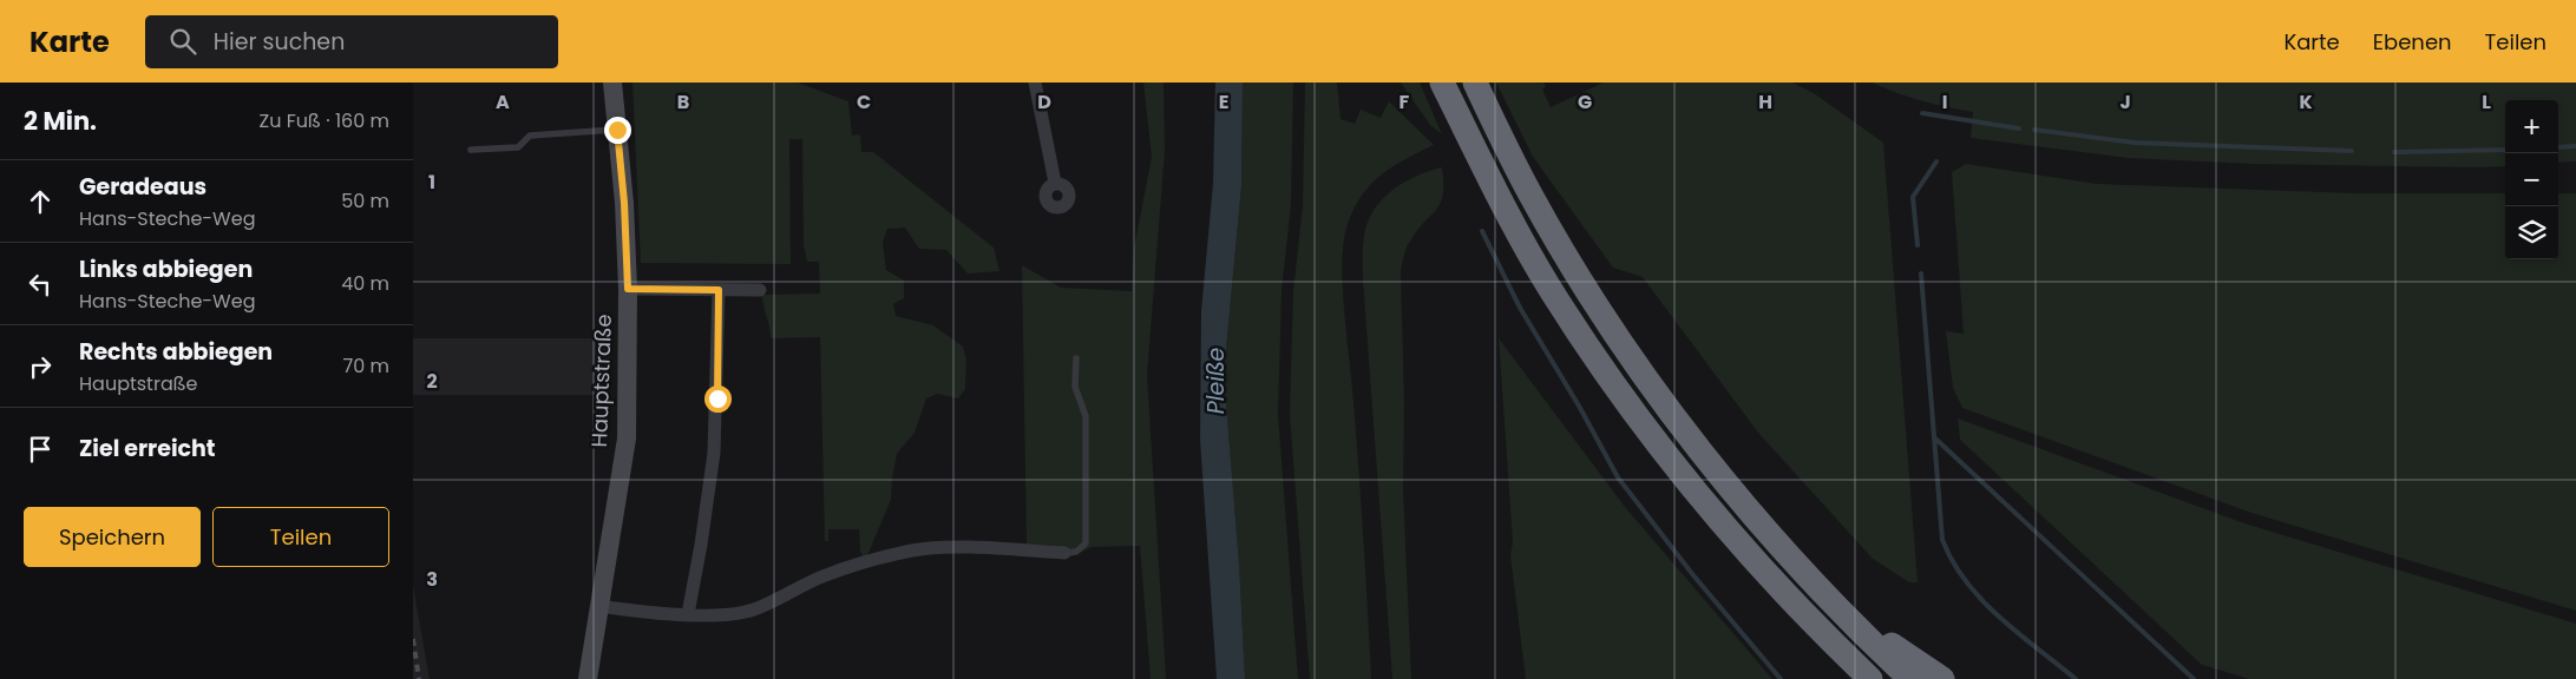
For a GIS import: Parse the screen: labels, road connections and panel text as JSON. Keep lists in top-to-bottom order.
{
  "streets": {
    "main road": ["Hauptstraße"]
  },
  "water": ["Pleiße"],
  "page": {
    "header": "Karte",
    "search": "Hier suchen",
    "nav": ["Karte", "Ebenen", "Teilen"],
    "heading": ["2 Min.", "Zu Fuß · 160 m"],
    "map_buttons": ["+", "−"],
    "list": [
      ["Geradeaus", "Hans-Steche-Weg", "50 m"],
      ["Links abbiegen", "Hans-Steche-Weg", "40 m"],
      ["Rechts abbiegen", "Hauptstraße", "70 m"],
      "Ziel erreicht"
    ],
    "buttons": ["Speichern", "Teilen"]
  },
  "grid": {
    "columns": [
      "A",
      "B",
      "C",
      "D",
      "E",
      "F",
      "G",
      "H",
      "I",
      "J",
      "K",
      "L"
    ],
    "rows": ["1", "2", "3"]
  }
}
